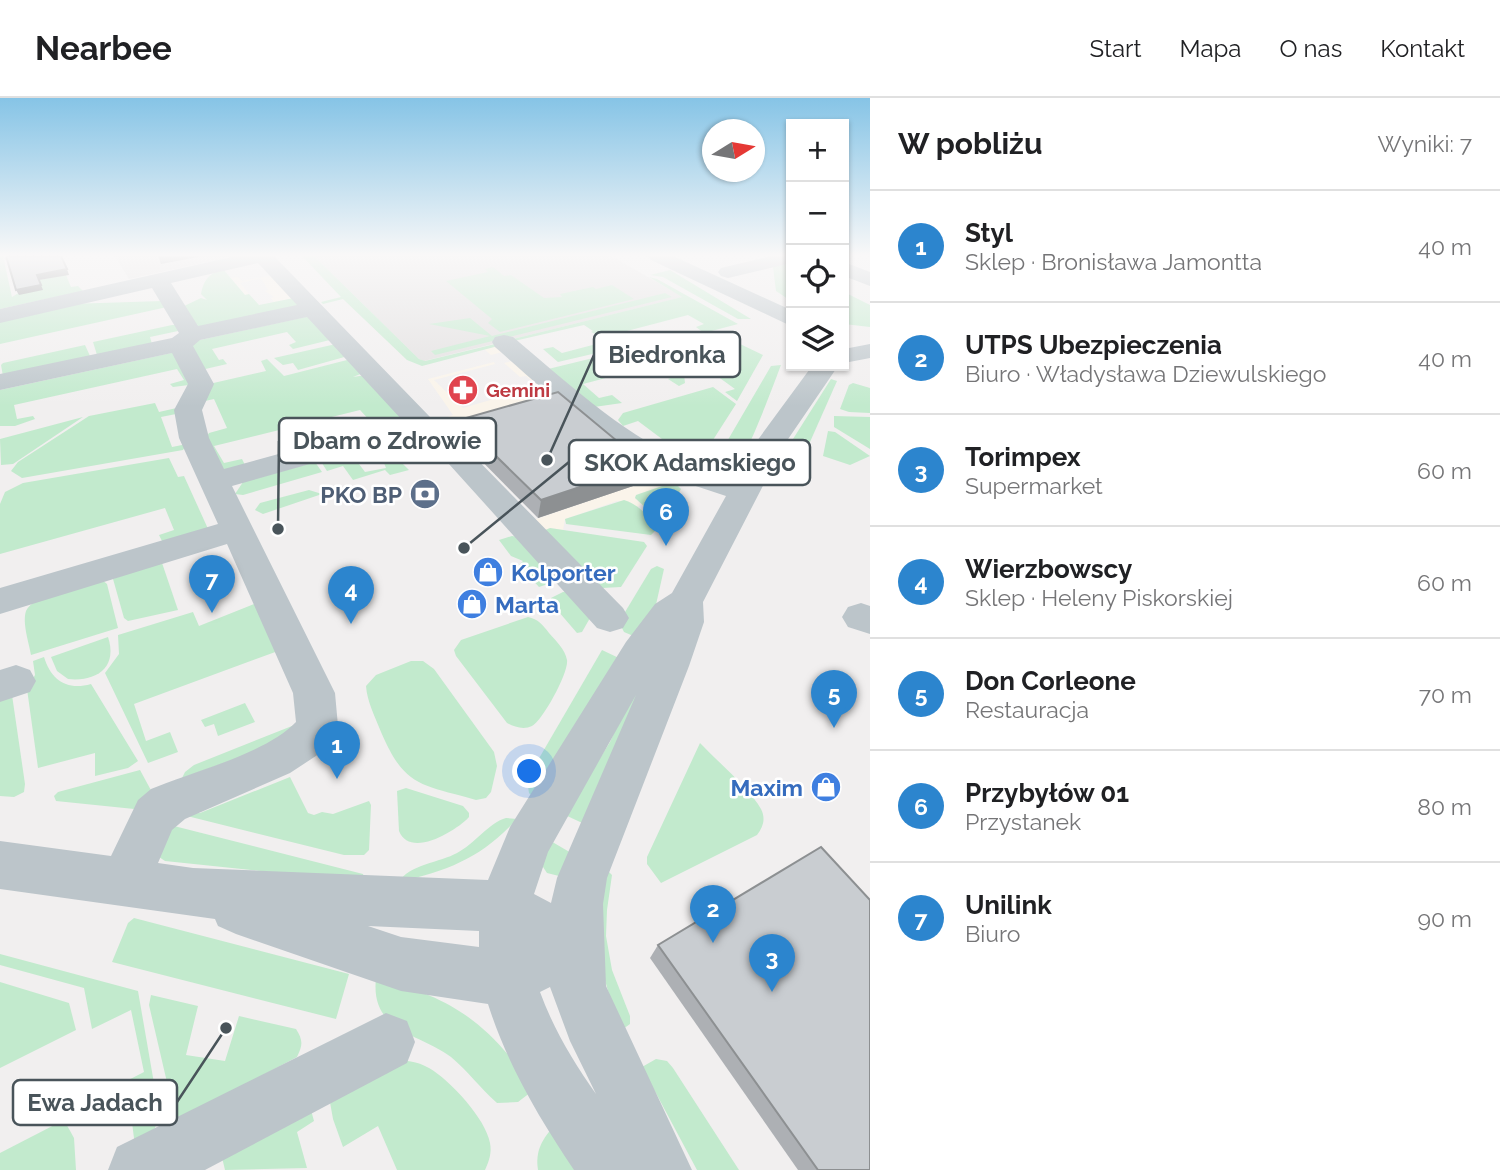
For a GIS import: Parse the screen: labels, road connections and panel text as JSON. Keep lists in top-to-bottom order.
{
  "places": {
    "pharmacy": ["Gemini"],
    "other": [
      "Biedronka",
      "Dbam o Zdrowie",
      "SKOK Adamskiego",
      "Ewa Jadach"
    ],
    "bank": ["PKO BP"],
    "shop": ["Kolporter", "Marta", "Maxim"]
  },
  "north": "right",
  "page": {
    "header": "Nearbee",
    "nav": [
      "Start",
      "Mapa",
      "O nas",
      "Kontakt"
    ],
    "heading": ["W pobliżu", "Wyniki: 7"],
    "map_buttons": ["+", "−"],
    "list": [
      {
        "mark": "1",
        "name": "Styl",
        "note": "Sklep · Bronisława Jamontta",
        "value": "40 m"
      },
      {
        "mark": "2",
        "name": "UTPS Ubezpieczenia",
        "note": "Biuro · Władysława Dziewulskiego",
        "value": "40 m"
      },
      {
        "mark": "3",
        "name": "Torimpex",
        "note": "Supermarket",
        "value": "60 m"
      },
      {
        "mark": "4",
        "name": "Wierzbowscy",
        "note": "Sklep · Heleny Piskorskiej",
        "value": "60 m"
      },
      {
        "mark": "5",
        "name": "Don Corleone",
        "note": "Restauracja",
        "value": "70 m"
      },
      {
        "mark": "6",
        "name": "Przybyłów 01",
        "note": "Przystanek",
        "value": "80 m"
      },
      {
        "mark": "7",
        "name": "Unilink",
        "note": "Biuro",
        "value": "90 m"
      }
    ],
    "pins": [
      "6",
      "7",
      "4",
      "5",
      "1",
      "2",
      "3"
    ]
  }
}
